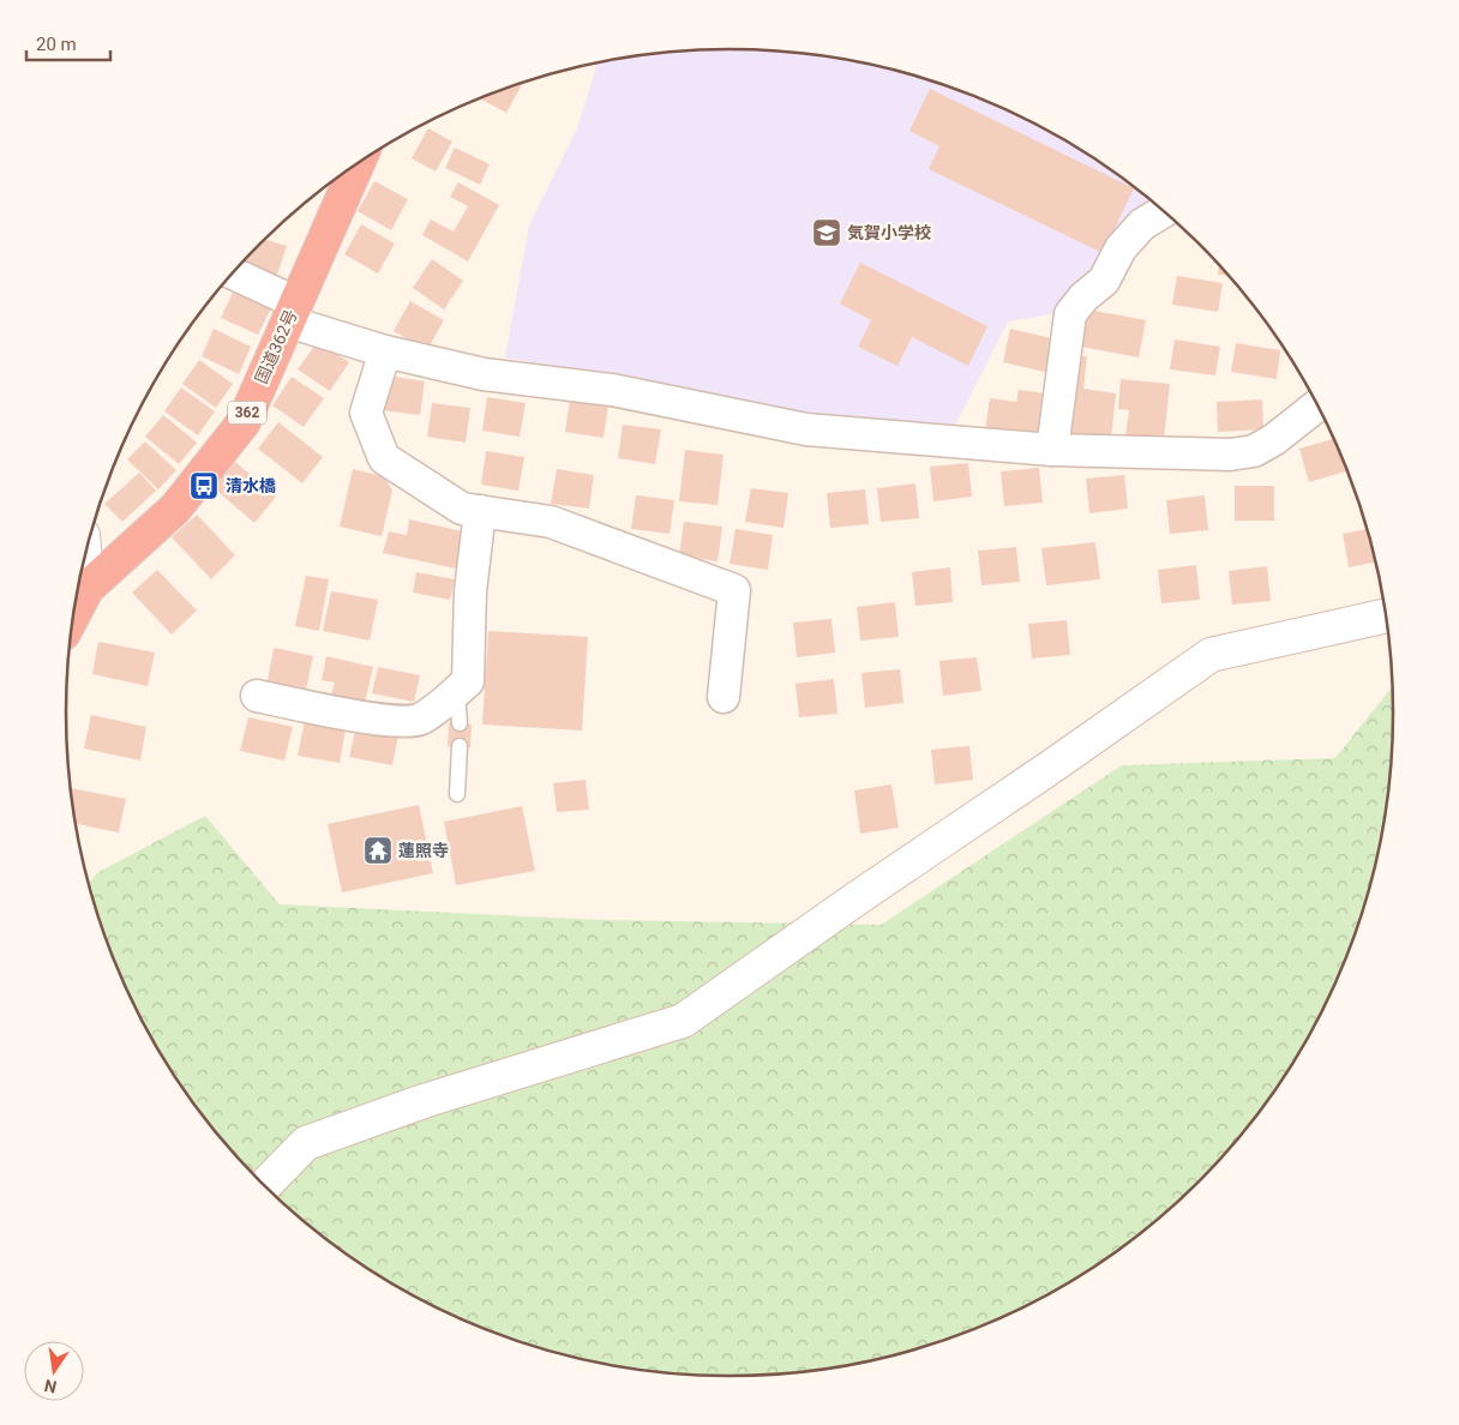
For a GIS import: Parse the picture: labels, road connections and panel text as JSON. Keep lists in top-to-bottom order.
{
  "streets": {
    "highway": ["国道362号", "362"]
  },
  "places": {
    "school or university": ["気賀小学校"],
    "bus stop": ["清水橋"],
    "temple": ["蓮照寺"]
  },
  "scale_bar": "20 m",
  "north": "bottom"
}
